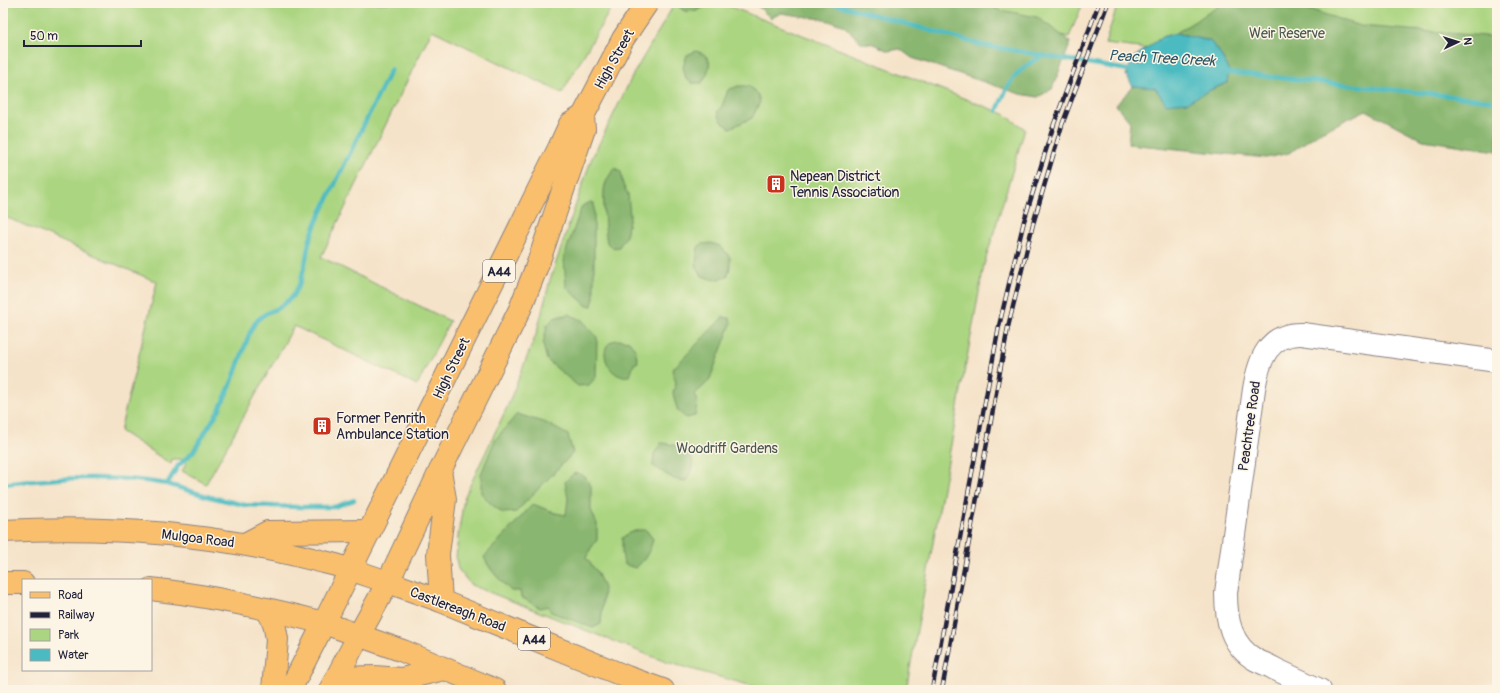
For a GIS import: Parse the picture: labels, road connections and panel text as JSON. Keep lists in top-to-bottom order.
{
  "streets": {
    "main road": [
      "High Street",
      "A44",
      "Mulgoa Road",
      "Castlereagh Road"
    ],
    "street": ["Peachtree Road"]
  },
  "crossings": [
    ["High Street", "Mulgoa Road"],
    ["High Street", "Castlereagh Road"],
    ["Mulgoa Road", "Castlereagh Road"]
  ],
  "water": ["Peach Tree Creek"],
  "parks": ["Weir Reserve", "Woodriff Gardens"],
  "places": {
    "building": ["Nepean District Tennis Association", "Former Penrith Ambulance Station"]
  },
  "legend": [
    "Road",
    "Railway",
    "Park",
    "Water"
  ],
  "scale_bar": "50 m",
  "north": "right"
}
